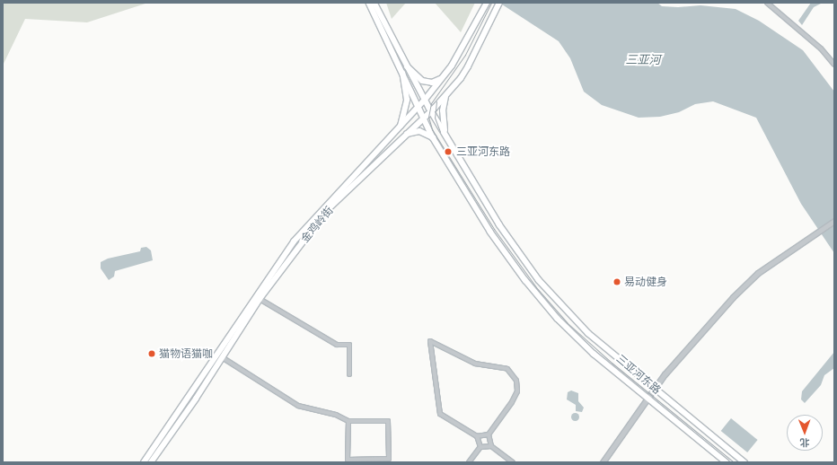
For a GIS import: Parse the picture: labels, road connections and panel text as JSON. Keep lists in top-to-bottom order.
{
  "streets": {
    "main road": ["金鸡岭街", "三亚河东路"]
  },
  "crossings": [
    ["金鸡岭街", "三亚河东路"]
  ],
  "water": ["三亚河"],
  "places": ["三亚河东路", "易动健身", "猫物语猫咖"],
  "north": "bottom"
}
